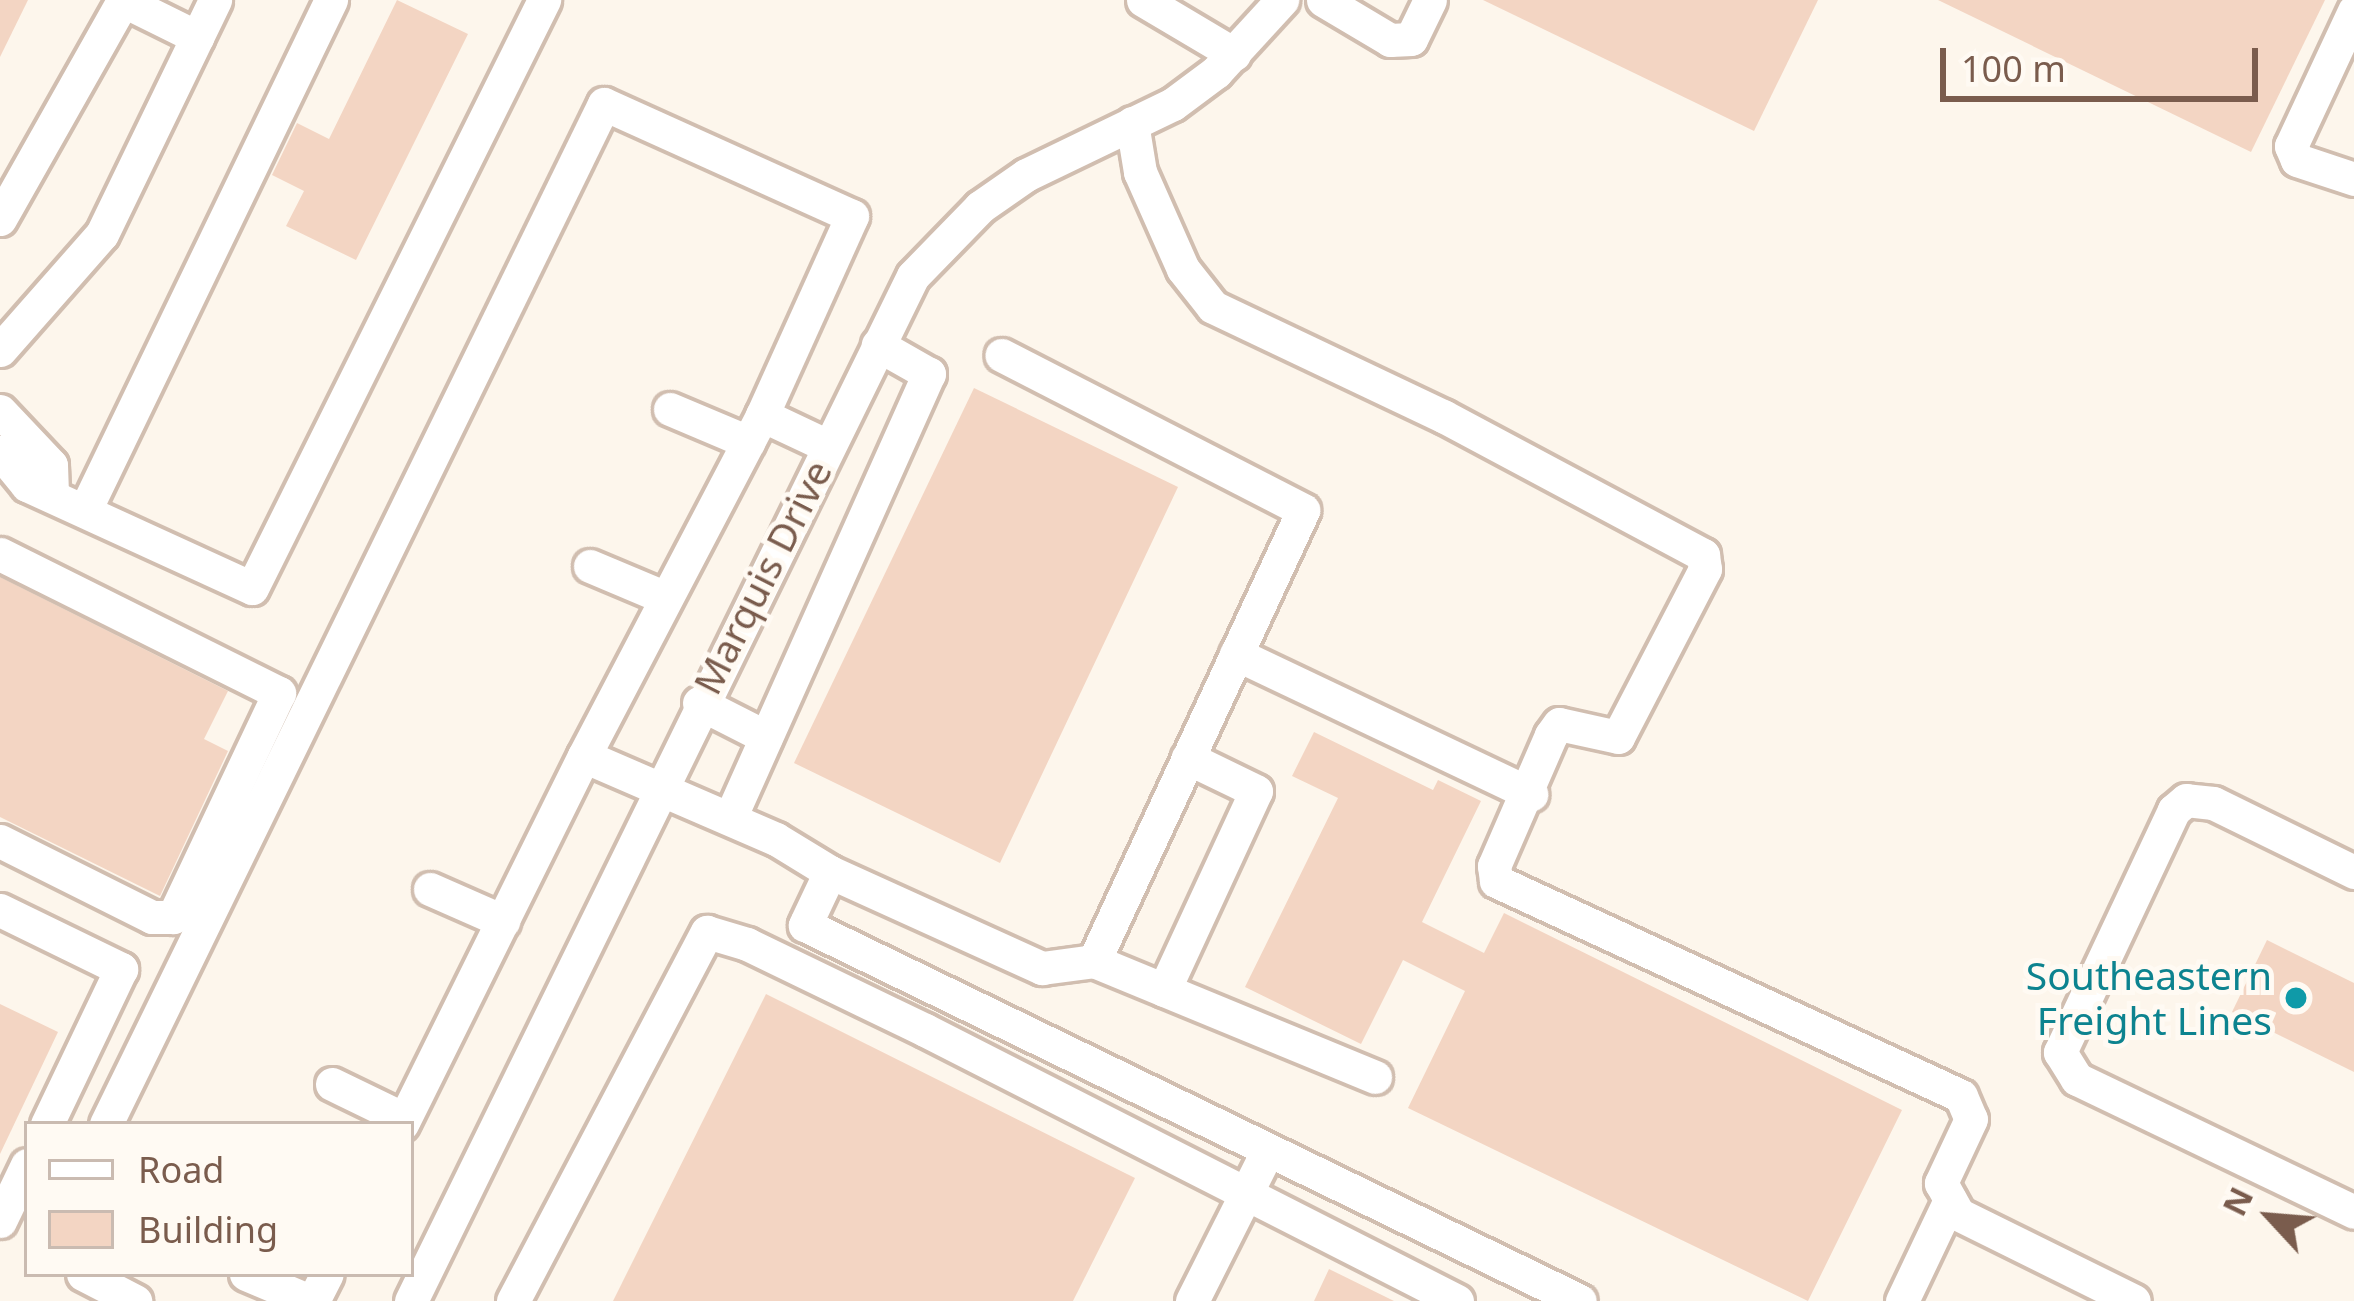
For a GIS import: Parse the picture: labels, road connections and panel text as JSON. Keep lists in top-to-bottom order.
{
  "streets": {
    "street": ["Marquis Drive"]
  },
  "places": ["Southeastern Freight Lines"],
  "legend": ["Road", "Building"],
  "scale_bar": "100 m",
  "north": "top left"
}
